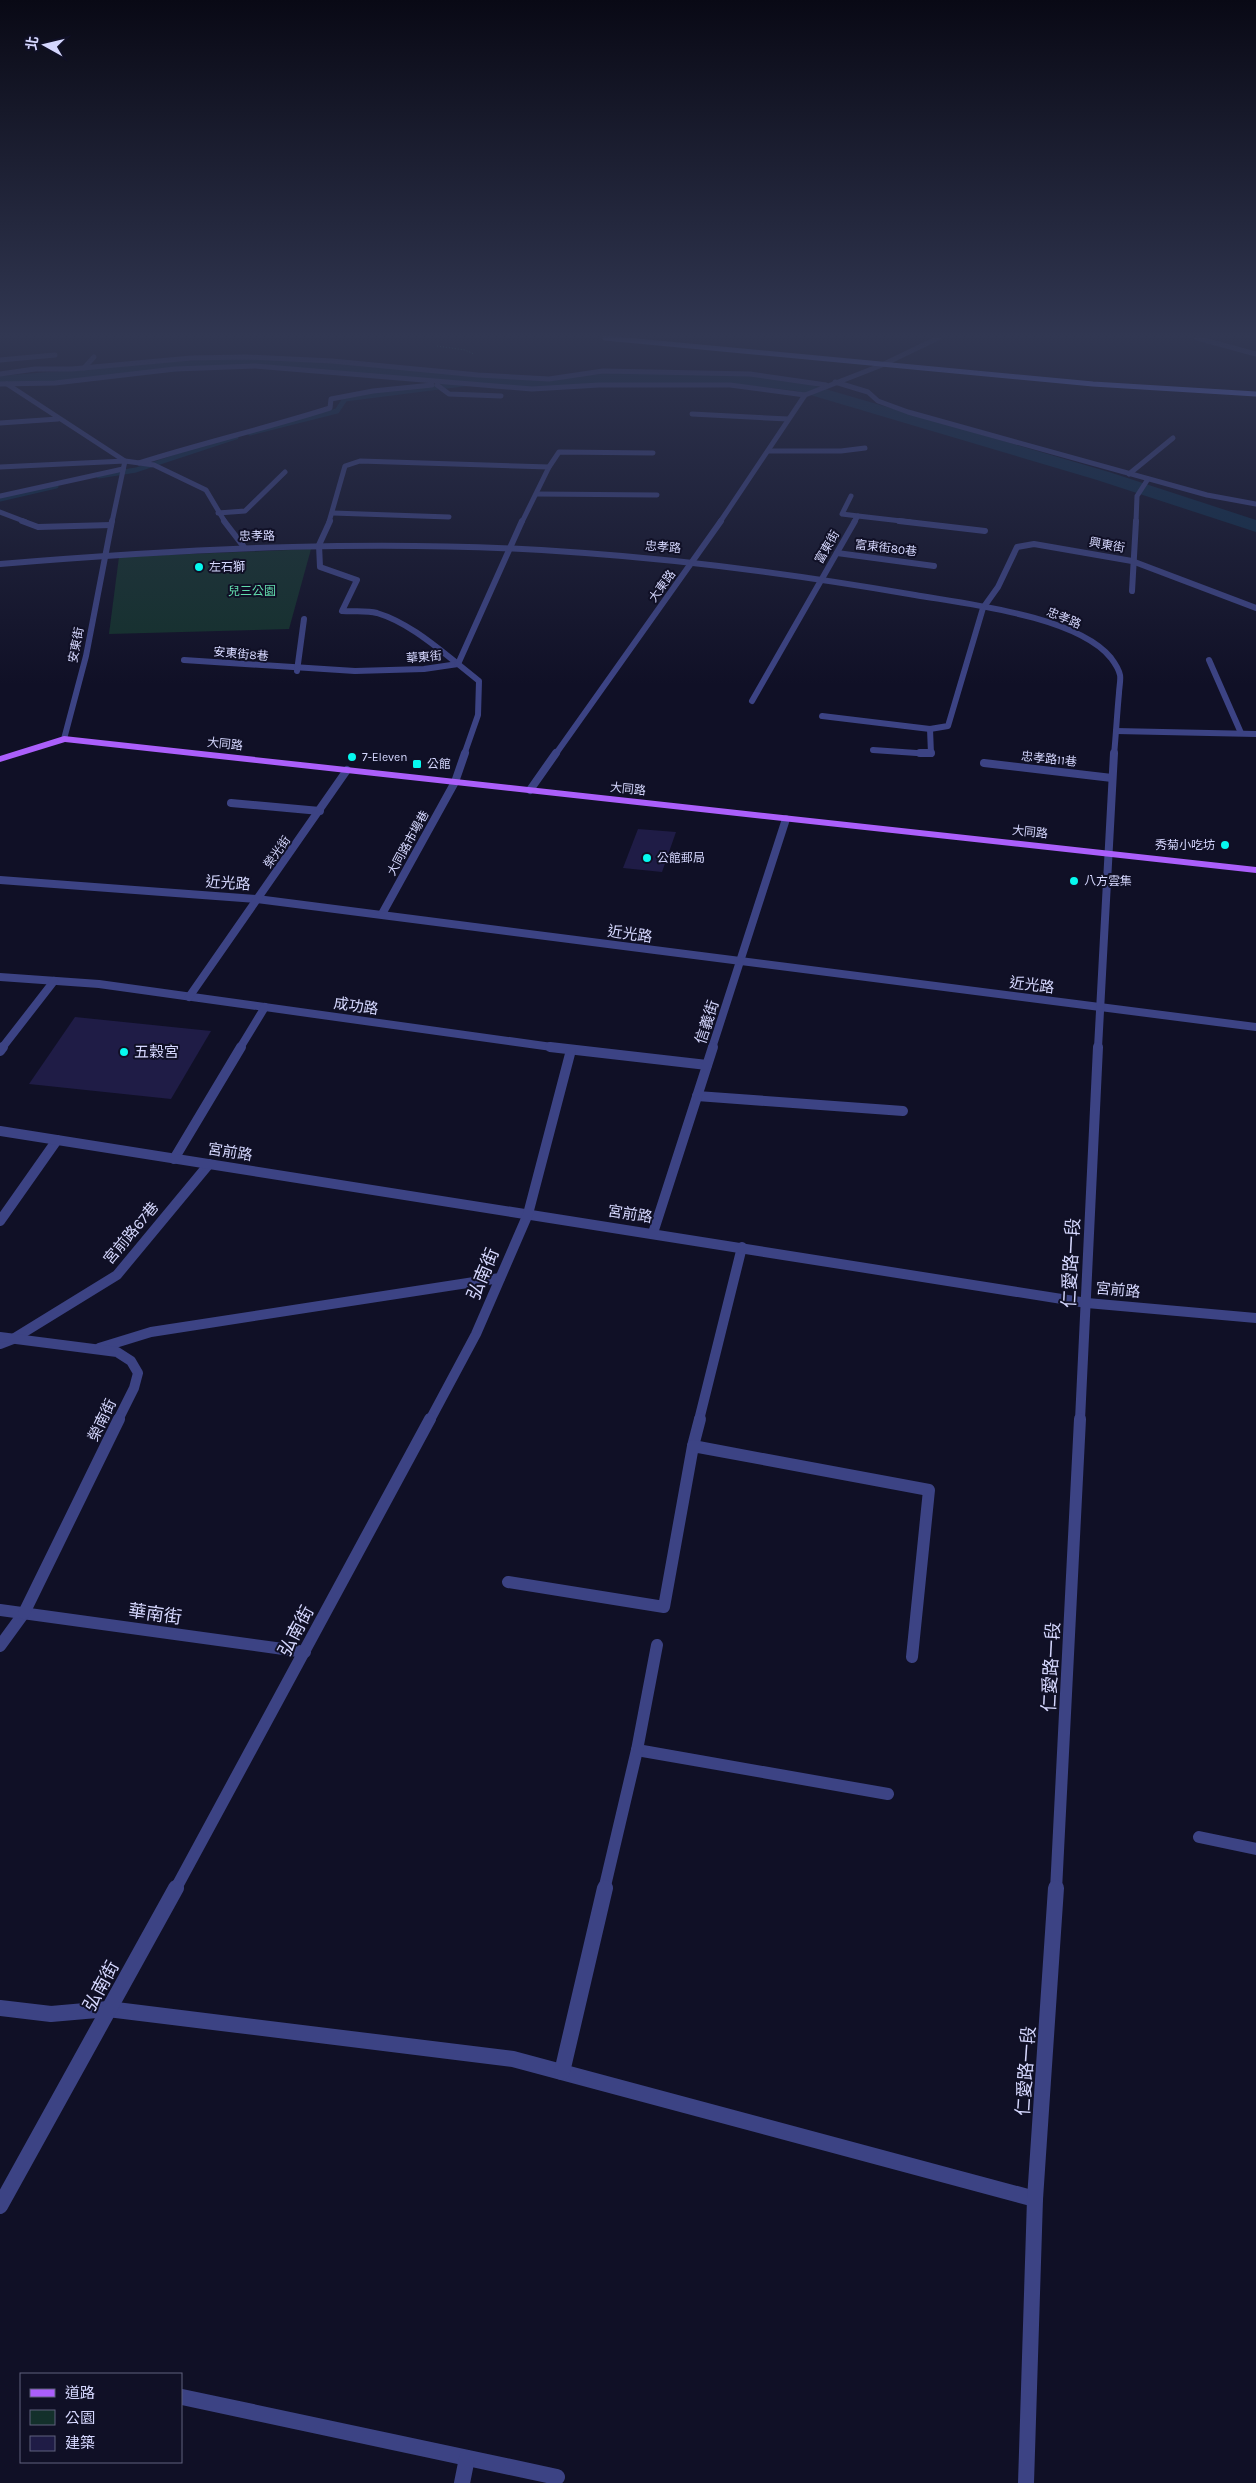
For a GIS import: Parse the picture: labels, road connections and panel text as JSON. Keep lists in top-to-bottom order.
{
  "streets": {
    "main road": ["大同路"],
    "street": [
      "忠孝路",
      "興東街",
      "富東街",
      "富東街80巷",
      "大東路",
      "安東街",
      "安東街8巷",
      "華東街",
      "忠孝路11巷",
      "大同路市場巷",
      "榮光街",
      "近光路",
      "成功路",
      "信義街",
      "宮前路",
      "宮前路67巷",
      "仁愛路一段",
      "弘南街",
      "榮南街",
      "華南街"
    ]
  },
  "crossings": [
    ["忠孝路", "興東街"],
    ["忠孝路", "富東街"],
    ["忠孝路", "大東路"],
    ["忠孝路", "安東街"],
    ["忠孝路", "華東街"],
    ["忠孝路", "大同路"],
    ["忠孝路", "忠孝路11巷"],
    ["忠孝路", "仁愛路一段"],
    ["富東街", "富東街80巷"],
    ["大東路", "大同路"],
    ["安東街", "大同路"],
    ["安東街8巷", "華東街"],
    ["華東街", "大同路市場巷"],
    ["大同路", "大同路市場巷"],
    ["大同路", "榮光街"],
    ["大同路", "信義街"],
    ["大同路", "仁愛路一段"],
    ["大同路市場巷", "近光路"],
    ["榮光街", "近光路"],
    ["榮光街", "成功路"],
    ["近光路", "信義街"],
    ["近光路", "仁愛路一段"],
    ["成功路", "信義街"],
    ["成功路", "弘南街"],
    ["信義街", "宮前路"],
    ["宮前路", "宮前路67巷"],
    ["宮前路", "仁愛路一段"],
    ["宮前路", "弘南街"],
    ["宮前路67巷", "榮南街"],
    ["弘南街", "華南街"],
    ["榮南街", "華南街"]
  ],
  "parks": ["兒三公園"],
  "places": {
    "other": [
      "左石獅",
      "7-Eleven",
      "秀菊小吃坊",
      "公館郵局",
      "八方雲集",
      "五穀宮"
    ],
    "transit": ["公館"]
  },
  "legend": ["道路", "公園", "建築"],
  "north": "left"
}
